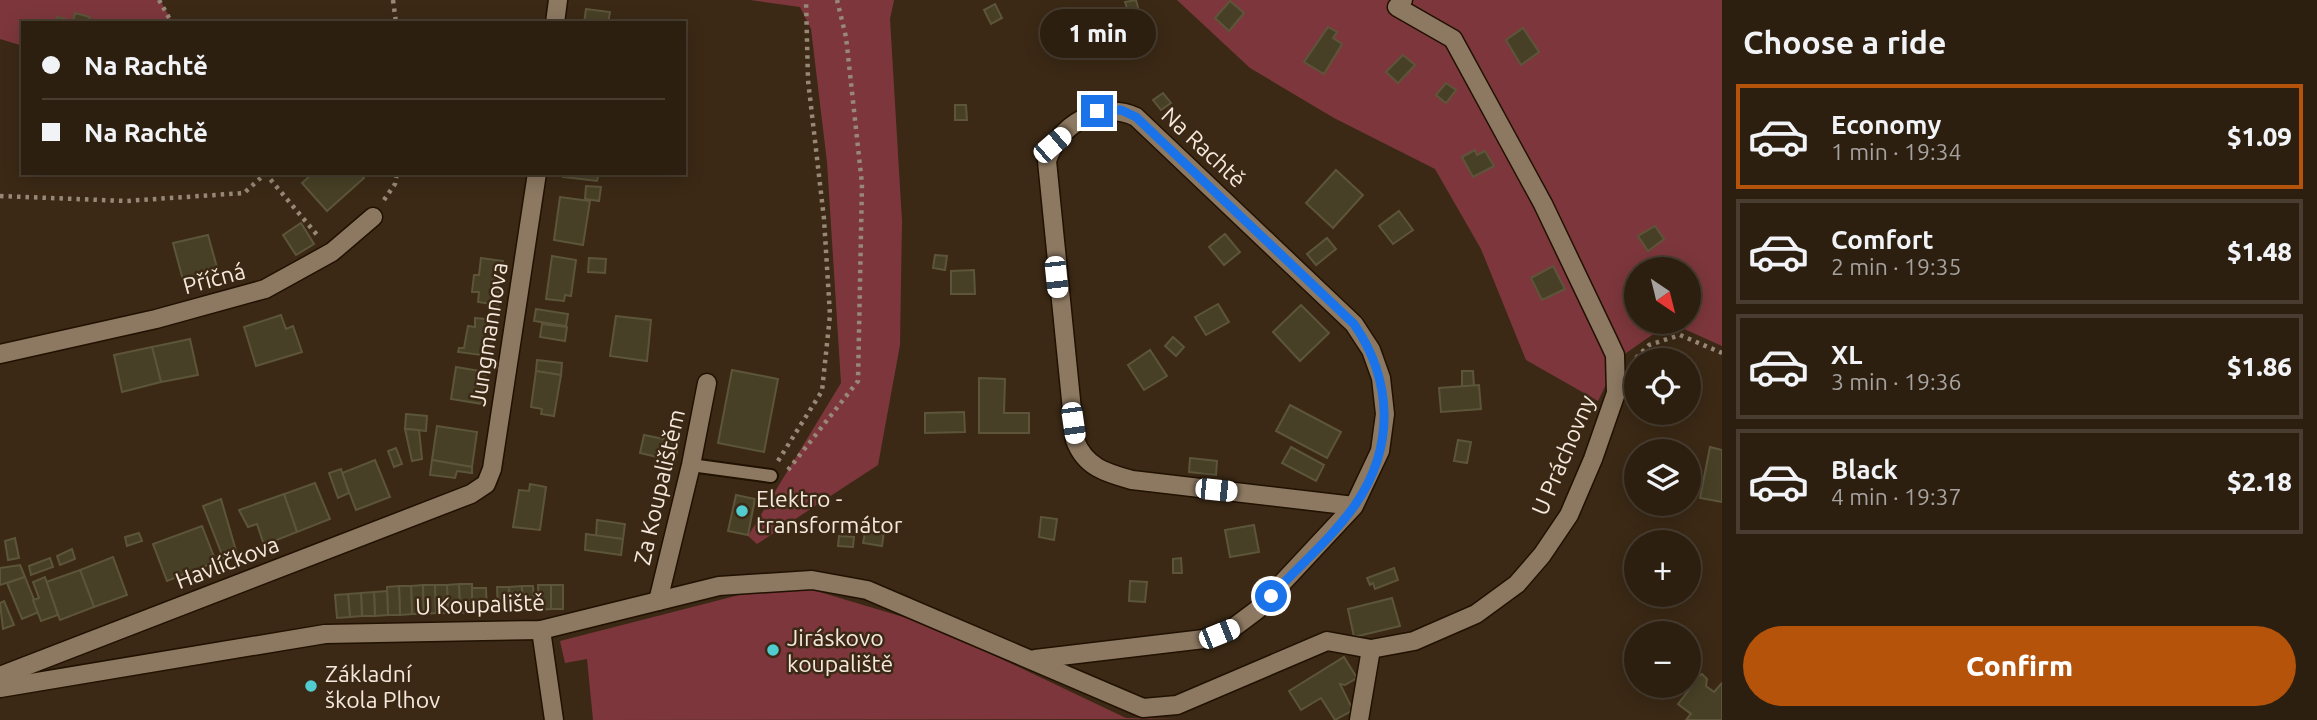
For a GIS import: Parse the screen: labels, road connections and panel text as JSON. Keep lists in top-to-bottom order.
{
  "streets": {
    "street": [
      "Na Rachtě",
      "Příčná",
      "Jungmannova",
      "U Práchovny",
      "Za Koupalištěm",
      "Havlíčkova",
      "U Koupaliště"
    ]
  },
  "crossings": [
    ["Na Rachtě", "U Práchovny"],
    ["Na Rachtě", "U Koupaliště"],
    ["Jungmannova", "Havlíčkova"],
    ["U Práchovny", "U Koupaliště"],
    ["Za Koupalištěm", "U Koupaliště"]
  ],
  "places": ["Elektro - transformátor", "Jiráskovo koupaliště", "Základní škola Plhov"],
  "north": "bottom right",
  "page": {
    "heading": "Choose a ride",
    "bubble": "1 min",
    "banner": ["Na Rachtě", "Na Rachtě"],
    "list": [
      {
        "name": "Economy",
        "note": "1 min · 19:34",
        "value": "$1.09"
      },
      {
        "name": "Comfort",
        "note": "2 min · 19:35",
        "value": "$1.48"
      },
      {
        "name": "XL",
        "note": "3 min · 19:36",
        "value": "$1.86"
      },
      {
        "name": "Black",
        "note": "4 min · 19:37",
        "value": "$2.18"
      }
    ],
    "map_buttons": ["+", "−"],
    "buttons": "Confirm"
  }
}
